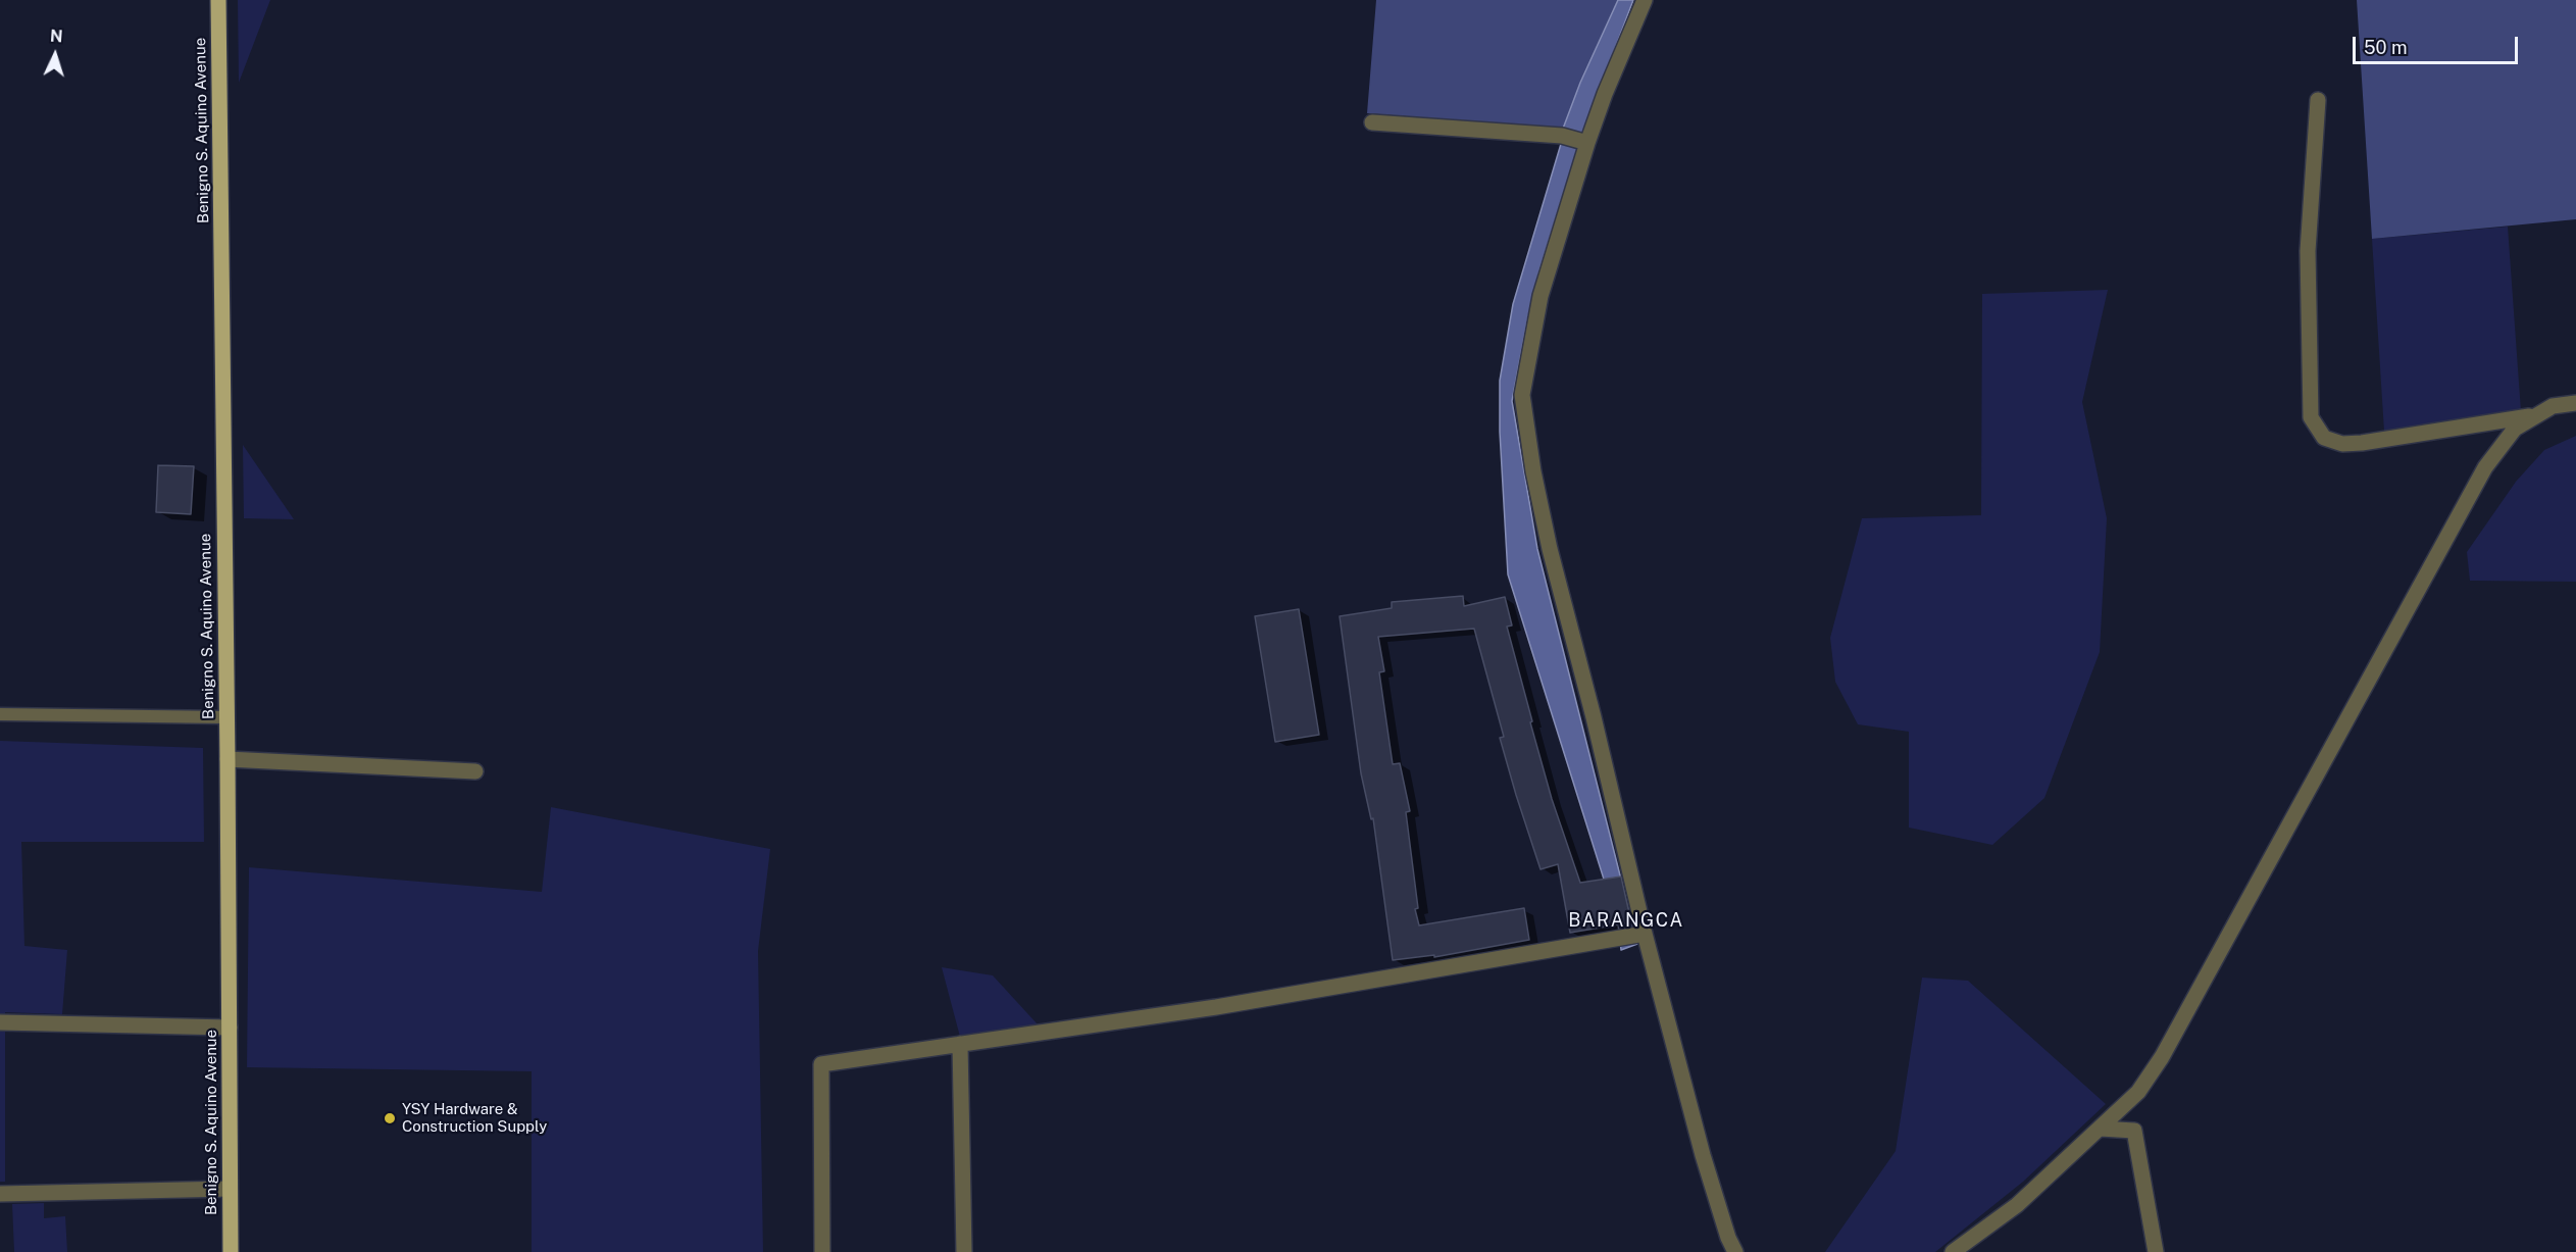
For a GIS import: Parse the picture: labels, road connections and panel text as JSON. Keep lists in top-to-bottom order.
{
  "streets": {
    "main road": ["Benigno S. Aquino Avenue"]
  },
  "districts": ["BARANGCA"],
  "places": ["YSY Hardware & Construction Supply"],
  "scale_bar": "50 m",
  "north": "top"
}
